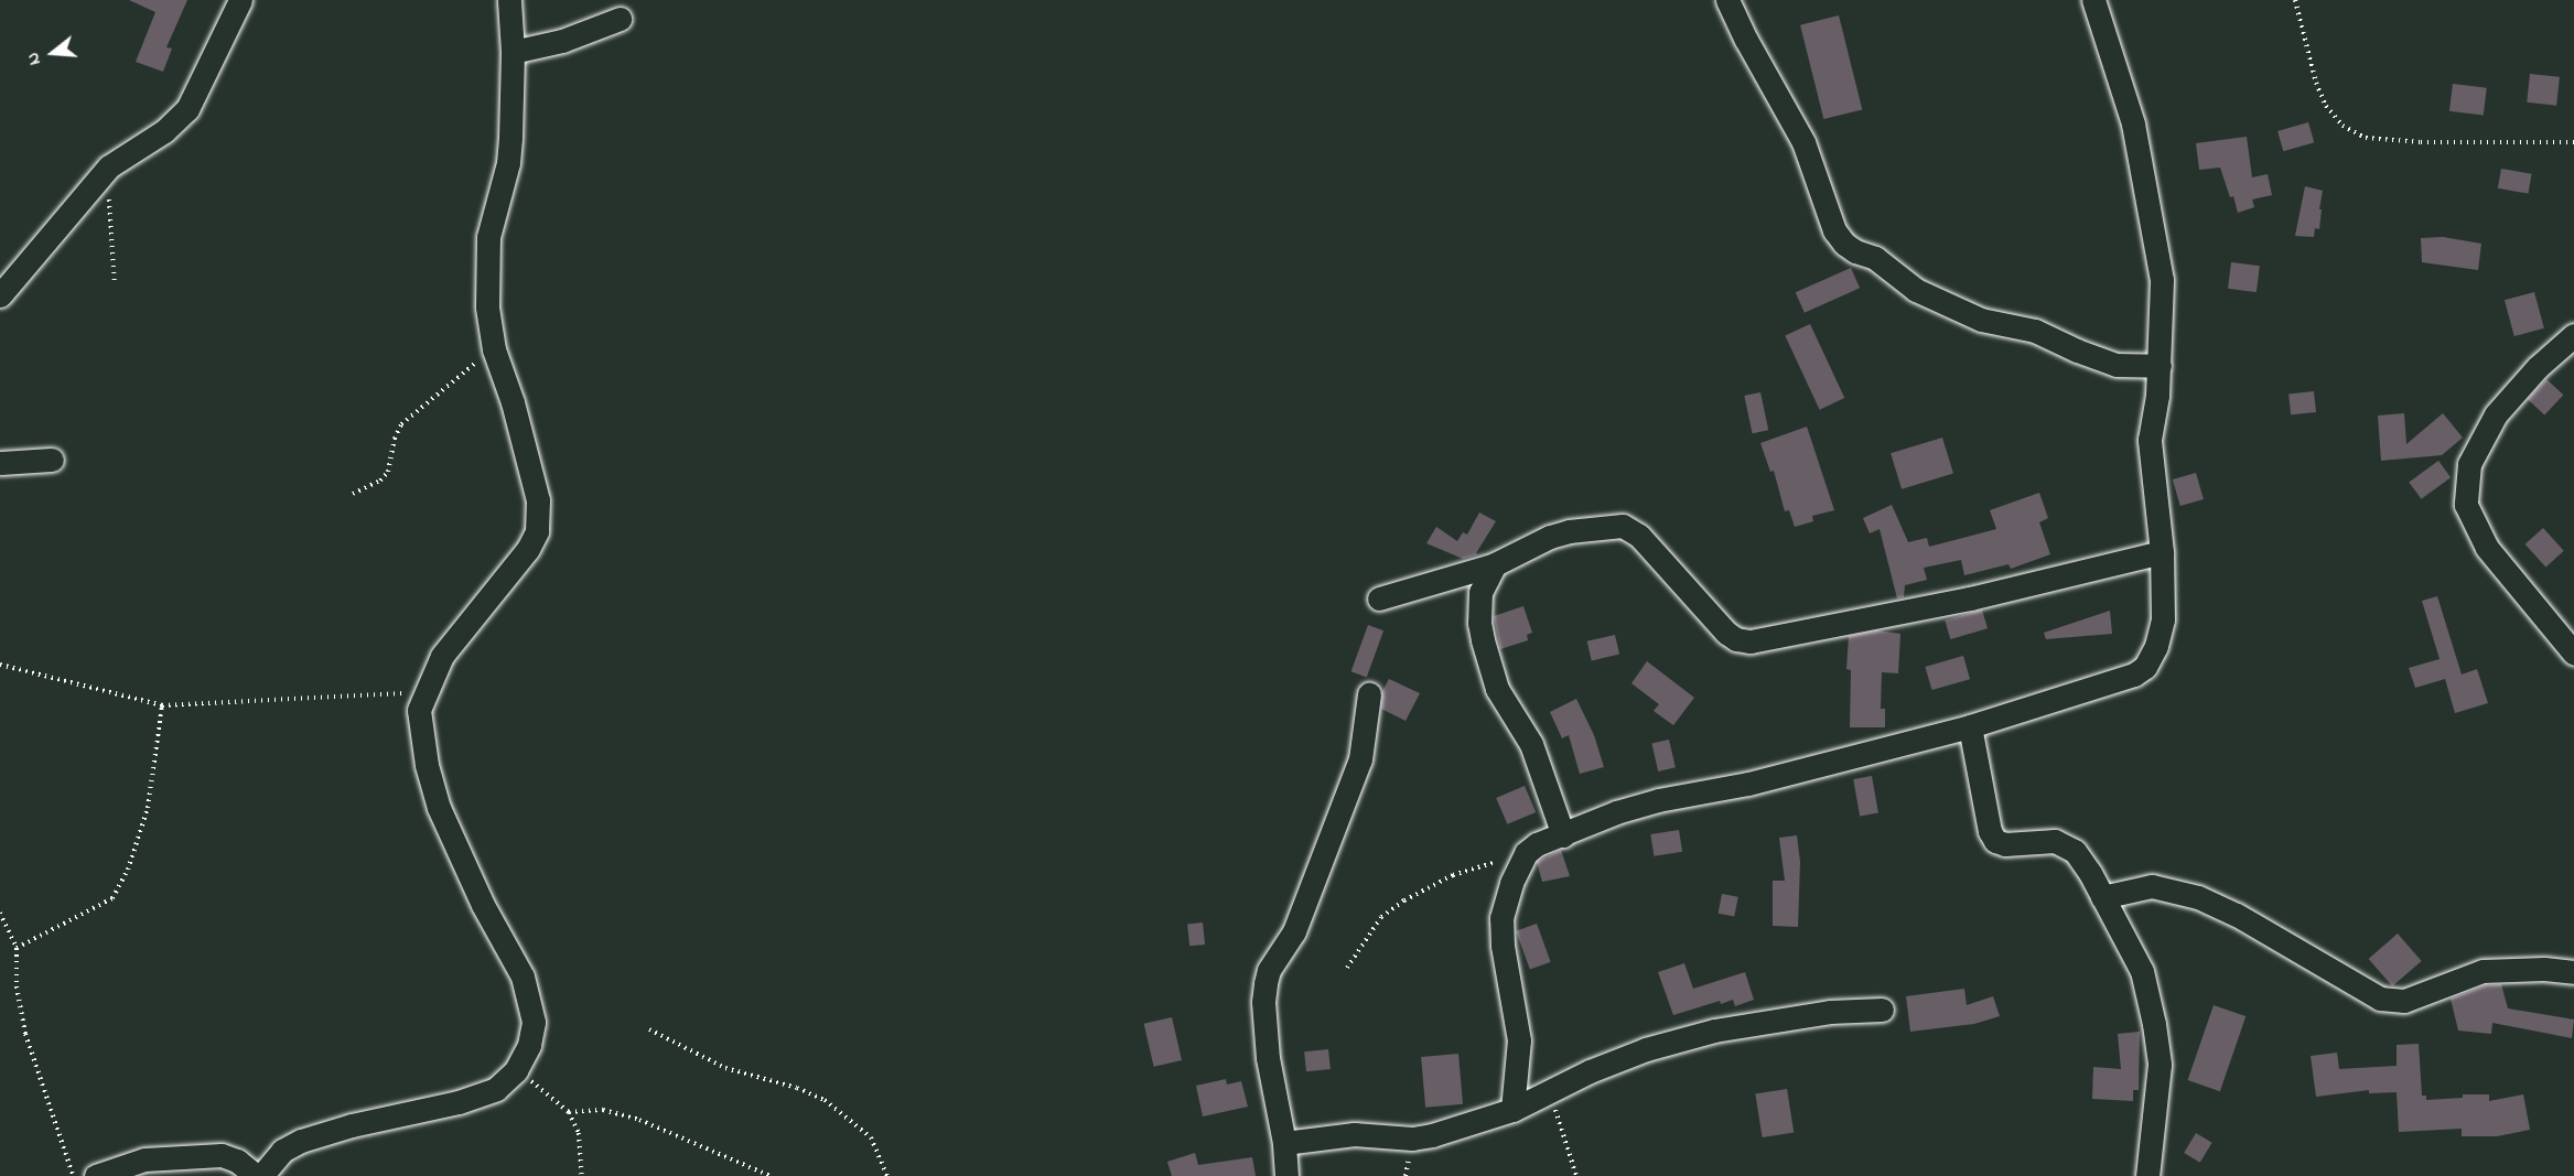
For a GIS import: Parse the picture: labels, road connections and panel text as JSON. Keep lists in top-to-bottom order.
{
  "north": "left"
}
